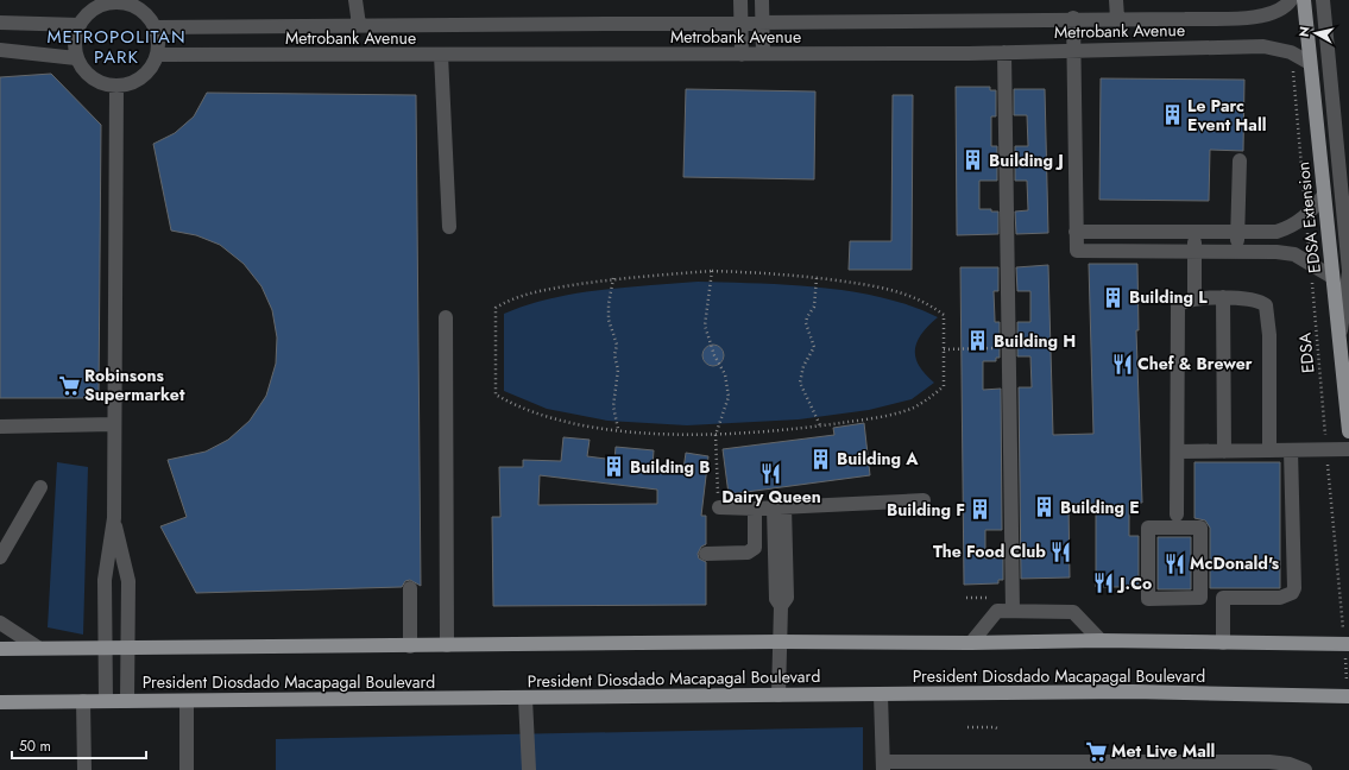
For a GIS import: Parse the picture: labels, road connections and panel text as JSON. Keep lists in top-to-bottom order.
{
  "streets": {
    "main road": ["EDSA Extension", "President Diosdado Macapagal Boulevard"],
    "street": ["Metrobank Avenue"],
    "path": ["EDSA"]
  },
  "crossings": [
    ["Metrobank Avenue", "EDSA Extension"],
    ["Metrobank Avenue", "EDSA"],
    ["EDSA", "President Diosdado Macapagal Boulevard"]
  ],
  "districts": ["METROPOLITAN PARK"],
  "places": {
    "building": [
      "Le Parc Event Hall",
      "Building J",
      "Building L",
      "Building H",
      "Building A",
      "Building B",
      "Building E",
      "Building F"
    ],
    "restaurant": [
      "Chef & Brewer",
      "Dairy Queen",
      "The Food Club",
      "McDonald's",
      "J.Co"
    ],
    "supermarket": ["Robinsons Supermarket", "Met Live Mall"]
  },
  "scale_bar": "50 m",
  "north": "left"
}
